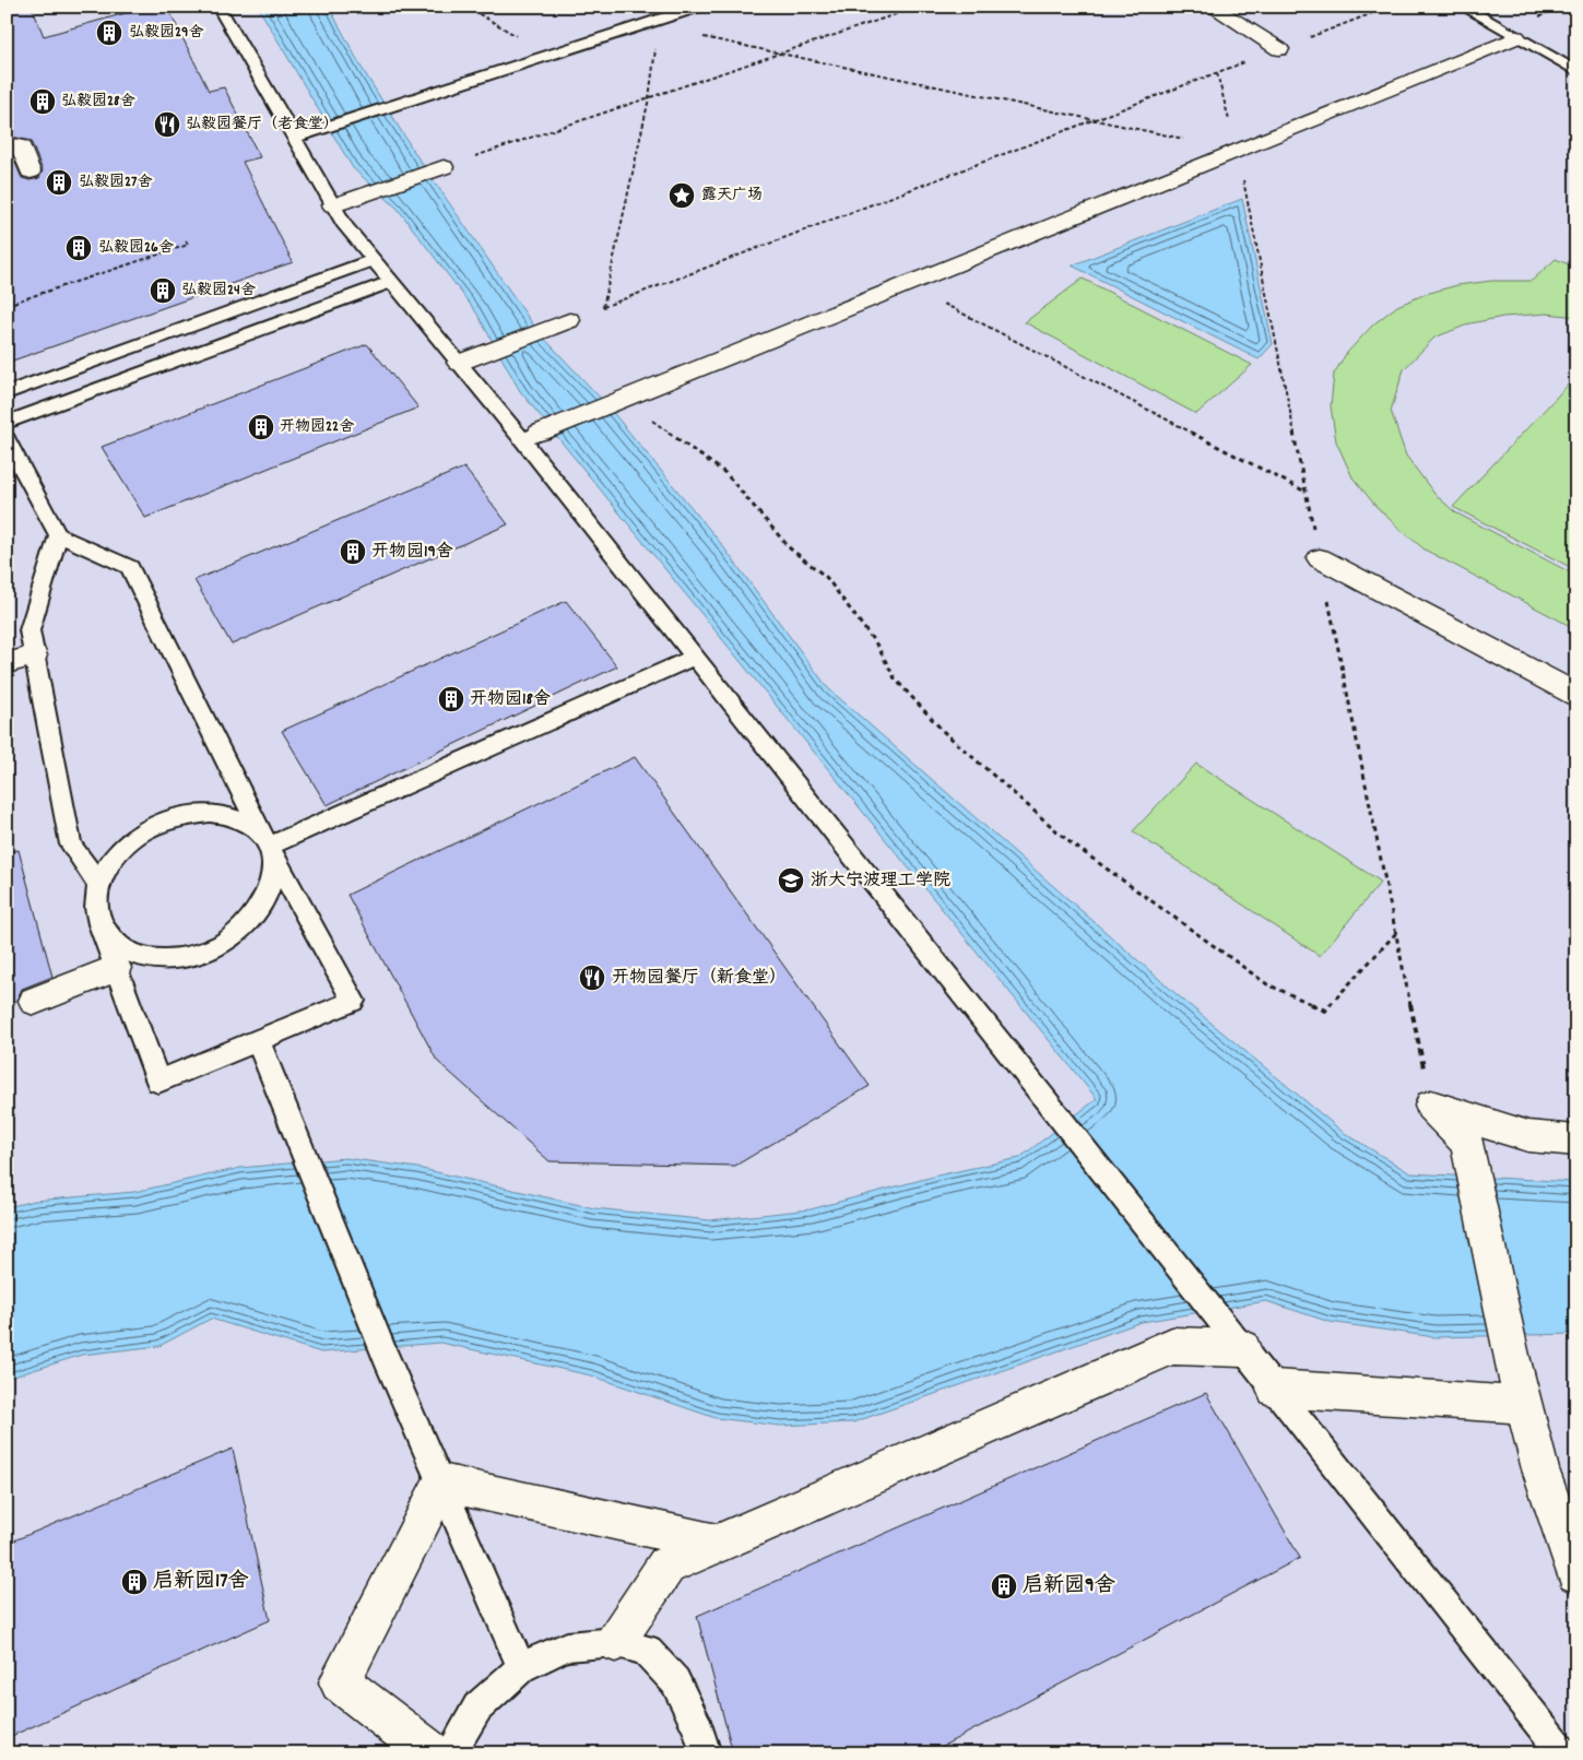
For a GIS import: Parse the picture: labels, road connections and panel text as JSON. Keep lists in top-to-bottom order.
{
  "places": {
    "building": [
      "弘毅园29舍",
      "弘毅园28舍",
      "弘毅园27舍",
      "弘毅园26舍",
      "弘毅园24舍",
      "开物园22舍",
      "开物园19舍",
      "开物园18舍",
      "启新园17舍",
      "启新园9舍"
    ],
    "restaurant": ["弘毅园餐厅（老食堂）", "开物园餐厅（新食堂）"],
    "place": ["露天广场"],
    "school or university": ["浙大宁波理工学院"]
  }
}
